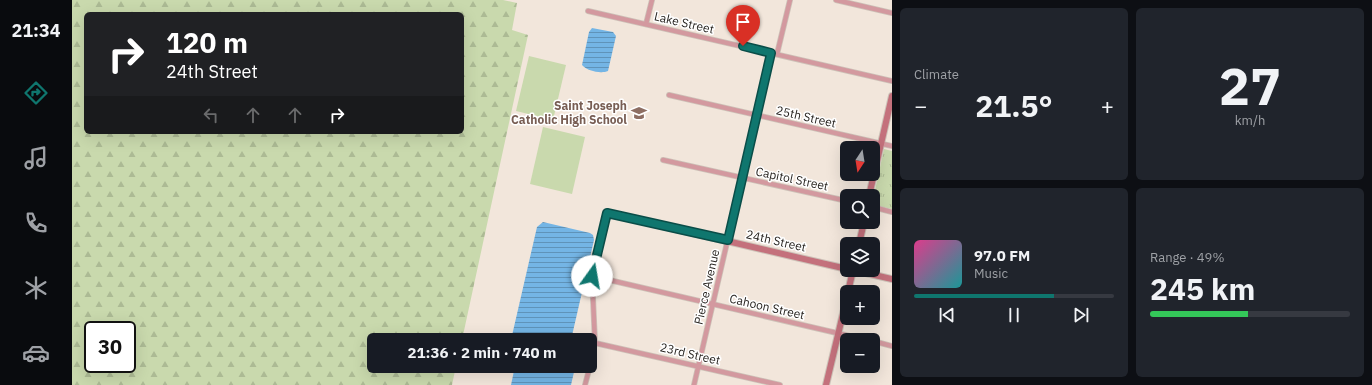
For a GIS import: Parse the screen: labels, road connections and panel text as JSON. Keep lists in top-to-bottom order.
{
  "streets": {
    "street": [
      "Lake Street",
      "25th Street",
      "Capitol Street",
      "24th Street",
      "Pierce Avenue",
      "Cahoon Street",
      "23rd Street"
    ]
  },
  "crossings": [
    ["Lake Street", "Pierce Avenue"],
    ["25th Street", "Pierce Avenue"],
    ["Capitol Street", "Pierce Avenue"],
    ["24th Street", "Pierce Avenue"],
    ["Pierce Avenue", "Cahoon Street"],
    ["Pierce Avenue", "23rd Street"]
  ],
  "places": {
    "school or university": ["Saint Joseph Catholic High School"]
  },
  "north": "bottom",
  "page": {
    "tabs": "21:34",
    "tile": [
      "Climate",
      ["27", "km/h"],
      ["Range · 49%", "245 km"]
    ],
    "turn": ["120 m", "24th Street"],
    "heat": ["−", "21.5°", "+"],
    "map_buttons": ["+", "−"],
    "song": ["97.0 FM", "Music"],
    "limit": "30",
    "trip": "21:36 · 2 min · 740 m"
  }
}
